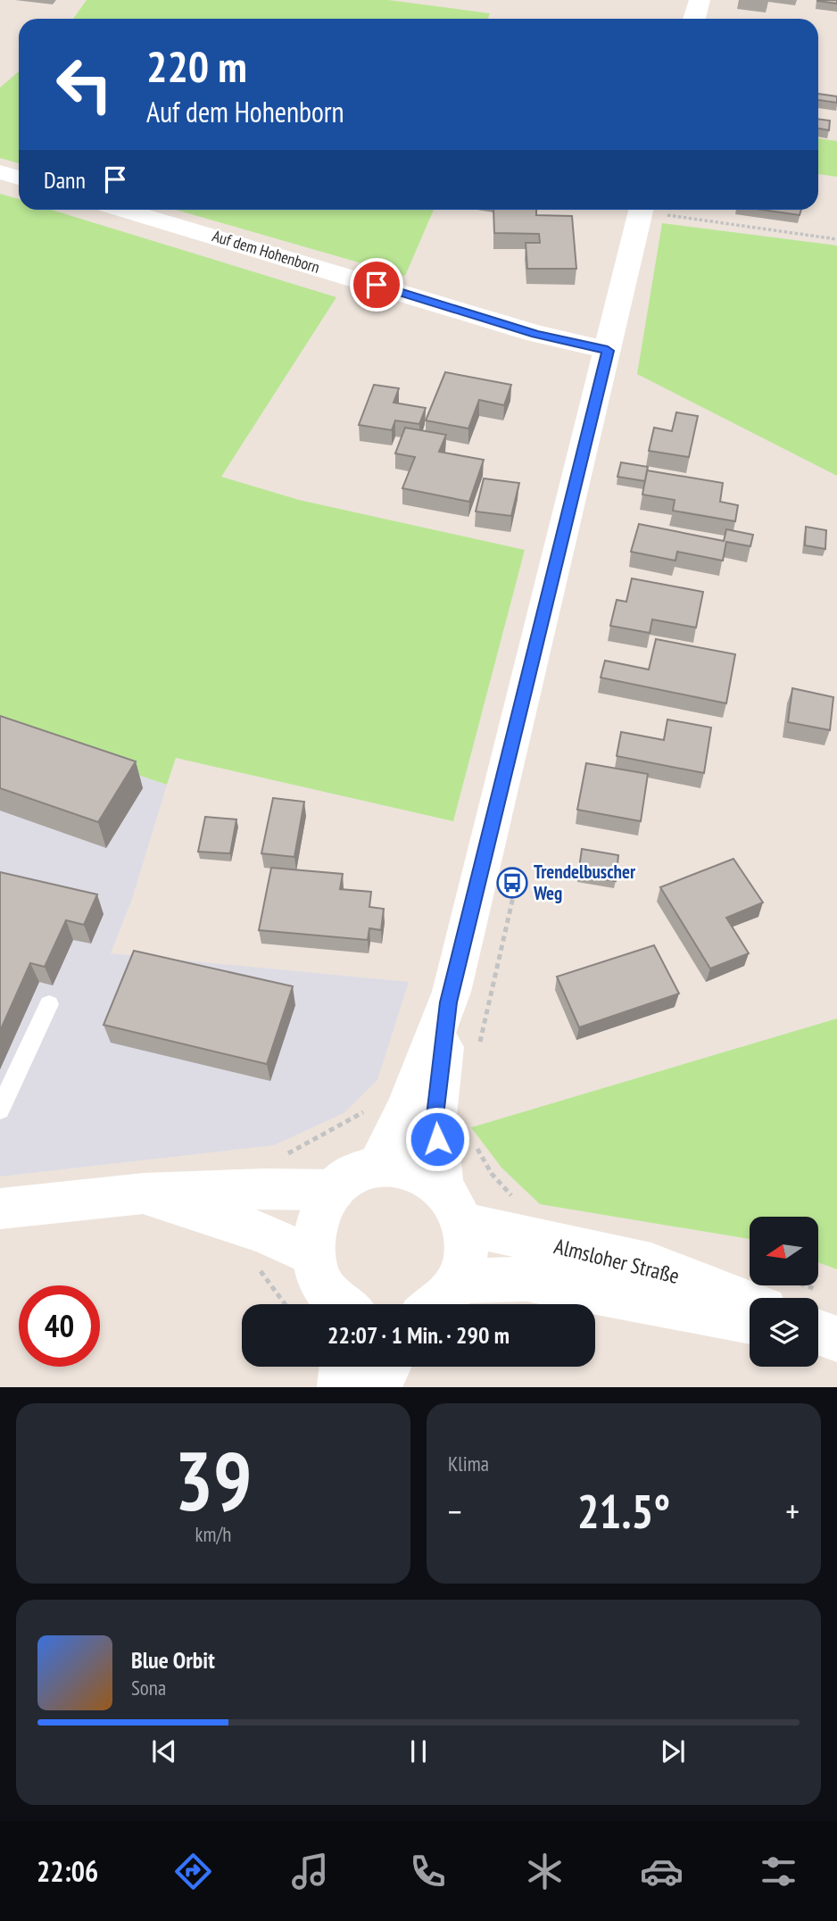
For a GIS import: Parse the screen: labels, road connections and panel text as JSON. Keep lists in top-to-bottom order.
{
  "streets": {
    "street": ["Auf dem Hohenborn", "Almsloher Straße"]
  },
  "places": {
    "bus stop": ["Trendelbuscher Weg"]
  },
  "north": "left",
  "page": {
    "turn": ["220 m", "Auf dem Hohenborn"],
    "then": "Dann",
    "limit": "40",
    "trip": "22:07 · 1 Min. · 290 m",
    "tile": [
      ["39", "km/h"],
      "Klima"
    ],
    "heat": ["−", "21.5°", "+"],
    "song": ["Blue Orbit", "Sona"],
    "tabs": "22:06"
  }
}
